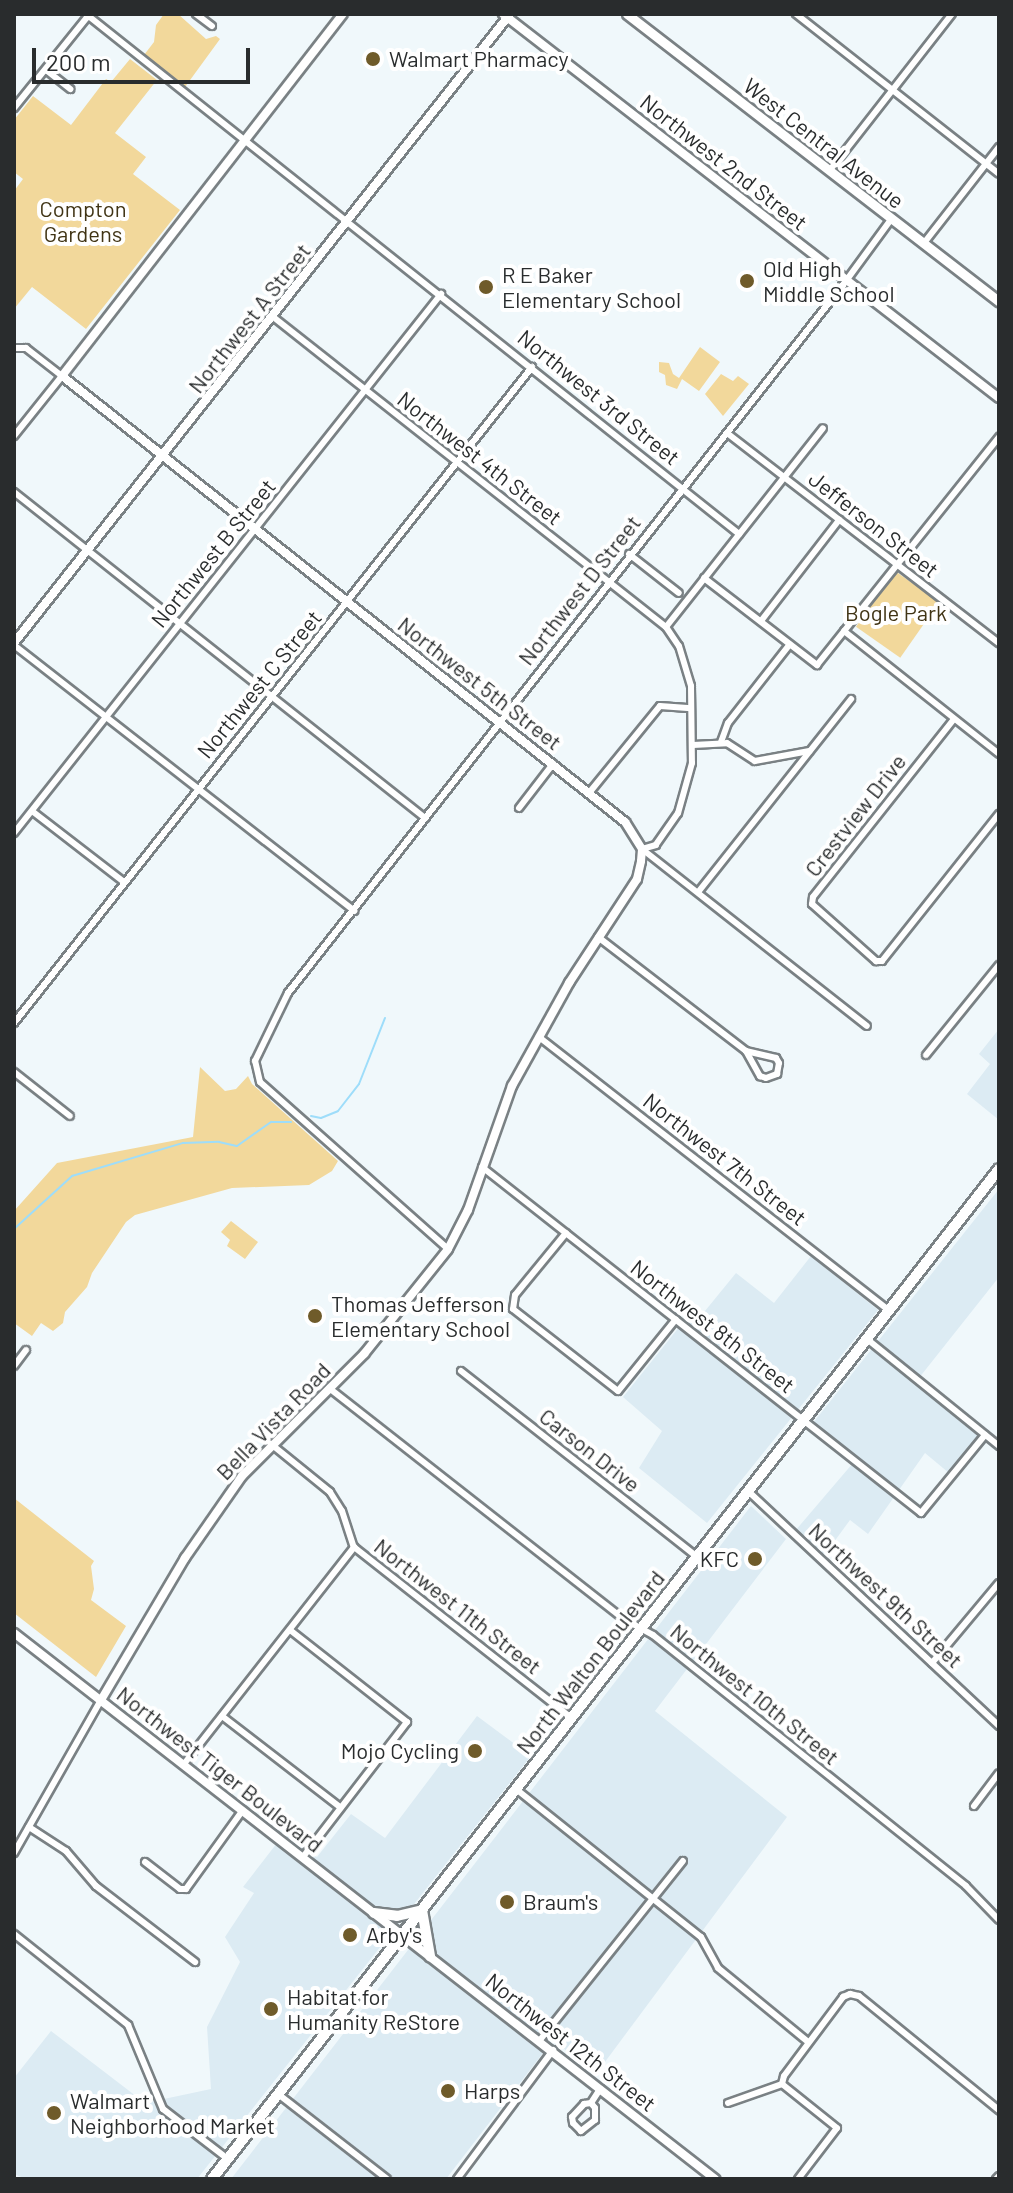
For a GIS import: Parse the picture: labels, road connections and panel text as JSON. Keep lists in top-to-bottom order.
{
  "streets": {
    "main road": ["West Central Avenue", "North Walton Boulevard"],
    "street": [
      "Northwest 2nd Street",
      "Northwest A Street",
      "Northwest 3rd Street",
      "Northwest 4th Street",
      "Jefferson Street",
      "Northwest B Street",
      "Northwest D Street",
      "Northwest 5th Street",
      "Northwest C Street",
      "Crestview Drive",
      "Northwest 7th Street",
      "Northwest 8th Street",
      "Bella Vista Road",
      "Carson Drive",
      "Northwest 9th Street",
      "Northwest 11th Street",
      "Northwest 10th Street",
      "Northwest Tiger Boulevard",
      "Northwest 12th Street"
    ]
  },
  "crossings": [
    ["West Central Avenue", "Northwest D Street"],
    ["Northwest 2nd Street", "Northwest A Street"],
    ["Northwest 2nd Street", "Northwest D Street"],
    ["Northwest A Street", "Northwest 3rd Street"],
    ["Northwest A Street", "Northwest 4th Street"],
    ["Northwest A Street", "Northwest 5th Street"],
    ["Northwest 3rd Street", "Northwest B Street"],
    ["Northwest 3rd Street", "Northwest D Street"],
    ["Northwest 3rd Street", "Northwest C Street"],
    ["Northwest 4th Street", "Northwest B Street"],
    ["Northwest 4th Street", "Northwest D Street"],
    ["Northwest 4th Street", "Northwest C Street"],
    ["Jefferson Street", "Northwest D Street"],
    ["Northwest B Street", "Northwest 5th Street"],
    ["Northwest D Street", "Northwest 5th Street"],
    ["Northwest D Street", "Bella Vista Road"],
    ["Northwest 5th Street", "Northwest C Street"],
    ["Northwest 5th Street", "Bella Vista Road"],
    ["Northwest 7th Street", "Bella Vista Road"],
    ["Northwest 7th Street", "North Walton Boulevard"],
    ["Northwest 8th Street", "Bella Vista Road"],
    ["Northwest 8th Street", "North Walton Boulevard"],
    ["Bella Vista Road", "Northwest 11th Street"],
    ["Bella Vista Road", "Northwest 10th Street"],
    ["Bella Vista Road", "Northwest Tiger Boulevard"],
    ["Carson Drive", "North Walton Boulevard"],
    ["Northwest 9th Street", "North Walton Boulevard"],
    ["Northwest 11th Street", "North Walton Boulevard"],
    ["North Walton Boulevard", "Northwest 10th Street"],
    ["North Walton Boulevard", "Northwest Tiger Boulevard"],
    ["North Walton Boulevard", "Northwest 12th Street"],
    ["Northwest Tiger Boulevard", "Northwest 12th Street"]
  ],
  "parks": ["Compton Gardens", "Bogle Park"],
  "places": [
    "Walmart Pharmacy",
    "Old High Middle School",
    "R E Baker Elementary School",
    "Thomas Jefferson Elementary School",
    "KFC",
    "Mojo Cycling",
    "Braum's",
    "Arby's",
    "Habitat for Humanity ReStore",
    "Harps",
    "Walmart Neighborhood Market"
  ],
  "scale_bar": "200 m"
}
